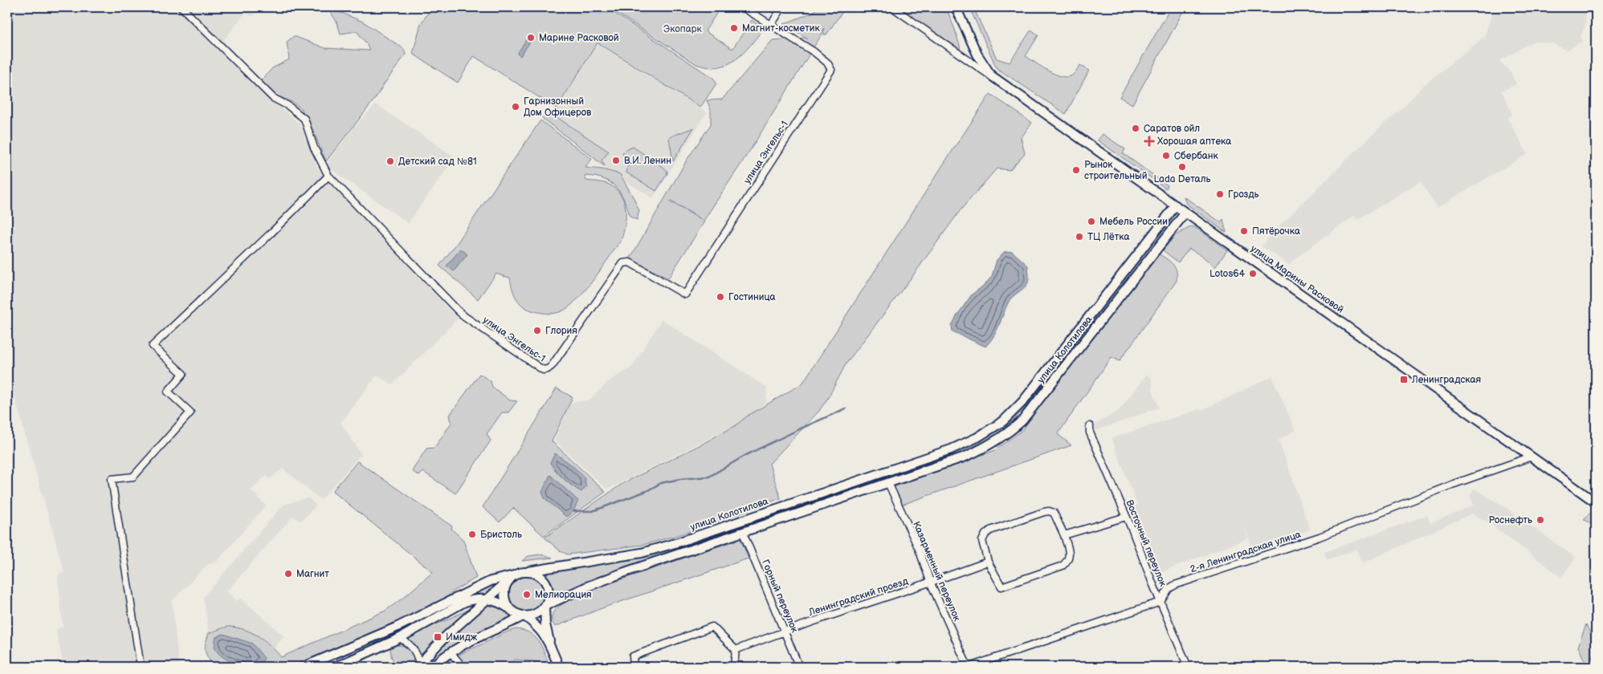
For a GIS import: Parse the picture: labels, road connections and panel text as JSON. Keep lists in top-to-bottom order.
{
  "streets": {
    "main road": ["улица Марины Расковой", "улица Колотилова"],
    "street": [
      "улица Энгельс-1",
      "Восточный переулок",
      "2-я Ленинградская улица",
      "Казарменный переулок",
      "Горный переулок",
      "Ленинградский проезд"
    ]
  },
  "crossings": [
    ["улица Марины Расковой", "улица Колотилова"],
    ["улица Марины Расковой", "2-я Ленинградская улица"],
    ["улица Колотилова", "Казарменный переулок"],
    ["улица Колотилова", "Горный переулок"],
    ["Восточный переулок", "2-я Ленинградская улица"],
    ["Казарменный переулок", "Ленинградский проезд"],
    ["Горный переулок", "Ленинградский проезд"]
  ],
  "parks": ["Экопарк"],
  "places": {
    "other": [
      "Магнит-косметик",
      "Марине Расковой",
      "Гарнизонный Дом Офицеров",
      "Саратов ойл",
      "Сбербанк",
      "В.И. Ленин",
      "Детский сад №81",
      "Lada Dеталь",
      "Рынок строительный",
      "Гроздь",
      "Мебель России",
      "Пятёрочка",
      "ТЦ Лётка",
      "Lotos64",
      "Гостиница",
      "Глория",
      "Роснефть",
      "Бристоль",
      "Магнит",
      "Мелиорация"
    ],
    "health": ["Хорошая аптека"],
    "transit": ["Ленинградская", "Имидж"]
  }
}
